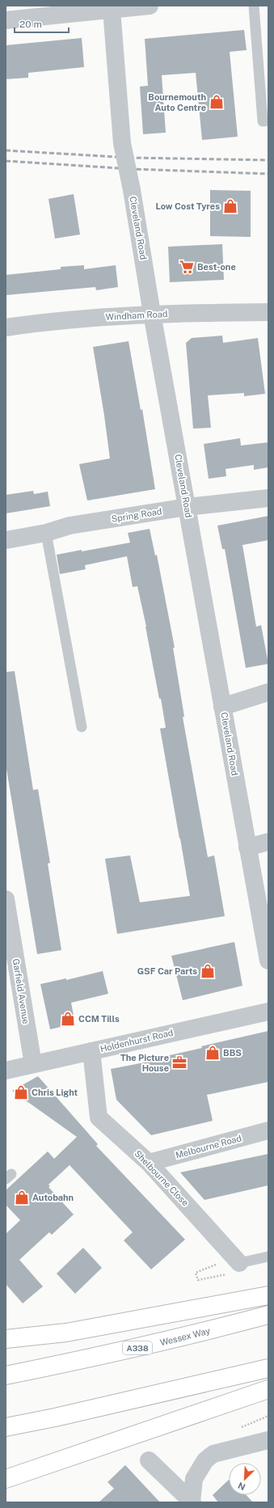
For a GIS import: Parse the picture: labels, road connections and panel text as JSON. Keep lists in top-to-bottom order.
{
  "streets": {
    "highway": ["Wessex Way", "A338"],
    "street": [
      "Cleveland Road",
      "Windham Road",
      "Spring Road",
      "Garfield Avenue",
      "Holdenhurst Road",
      "Melbourne Road",
      "Shelbourne Close"
    ]
  },
  "crossings": [
    ["Cleveland Road", "Windham Road"],
    ["Cleveland Road", "Spring Road"],
    ["Garfield Avenue", "Holdenhurst Road"],
    ["Holdenhurst Road", "Shelbourne Close"],
    ["Melbourne Road", "Shelbourne Close"]
  ],
  "places": {
    "shop": [
      "Bournemouth Auto Centre",
      "Low Cost Tyres",
      "GSF Car Parts",
      "CCM Tills",
      "BBS",
      "Chris Light",
      "Autobahn"
    ],
    "supermarket": ["Best-one"],
    "office": ["The Picture House"]
  },
  "scale_bar": "20 m",
  "north": "bottom left"
}
